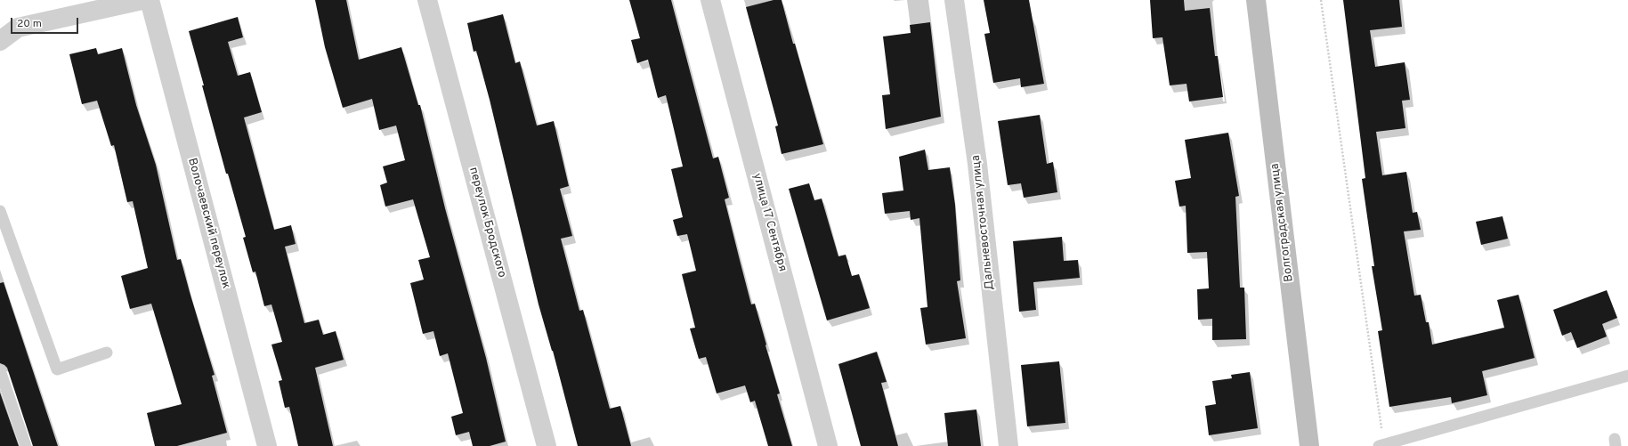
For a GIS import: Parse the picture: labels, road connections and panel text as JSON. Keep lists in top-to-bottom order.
{
  "streets": {
    "main road": ["Волгоградская улица"],
    "street": [
      "переулок Бродского",
      "улица 17 Сентября",
      "Дальневосточная улица",
      "Волочаевский переулок"
    ]
  },
  "scale_bar": "20 m"
}
